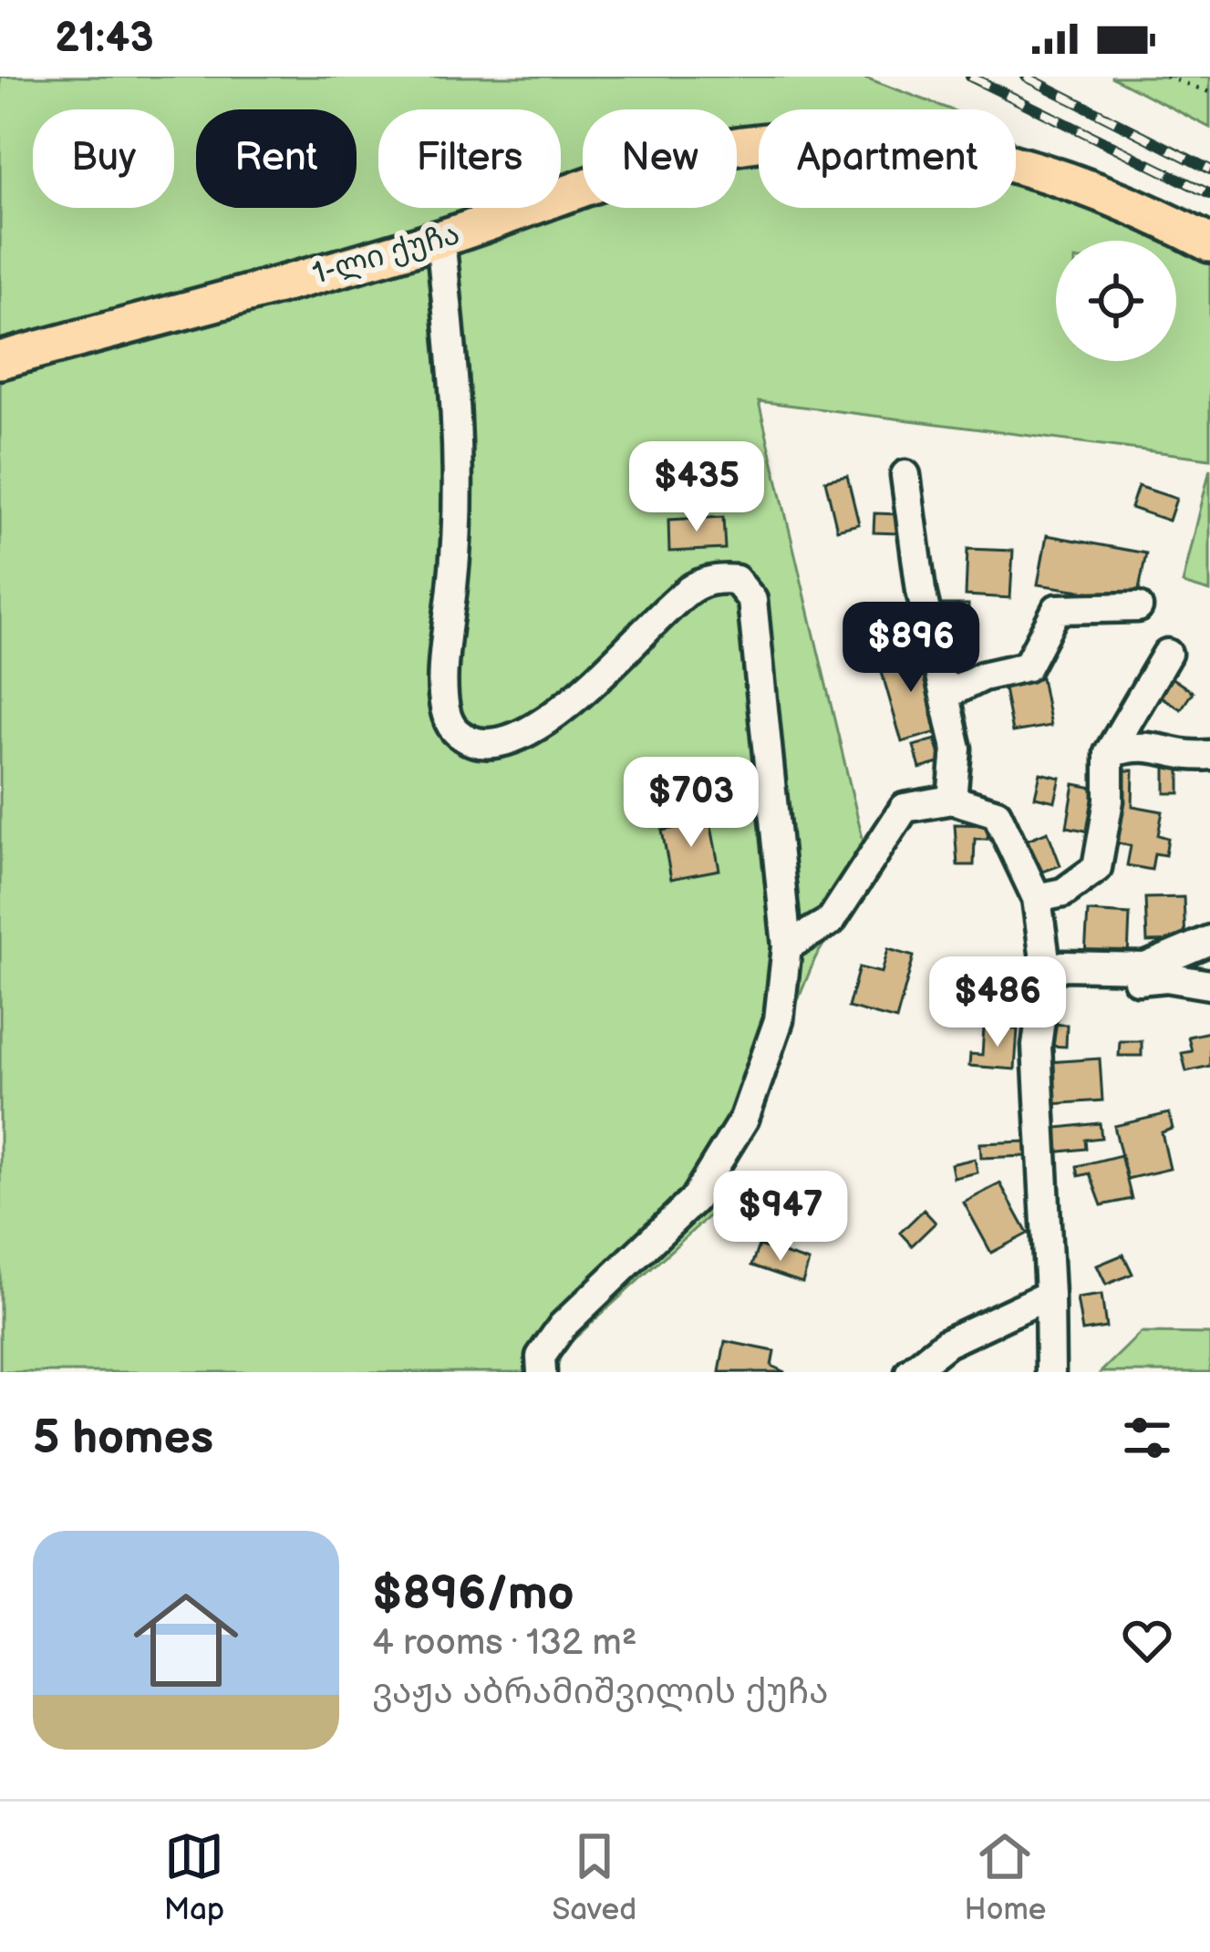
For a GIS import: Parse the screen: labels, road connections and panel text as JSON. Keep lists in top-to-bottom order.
{
  "streets": {
    "main road": ["1-ლი ქუჩა"]
  },
  "page": {
    "status": "21:43",
    "chip": [
      "Buy",
      "Rent",
      "Filters",
      "New",
      "Apartment"
    ],
    "price": [
      "$435",
      "$896",
      "$703",
      "$486",
      "$947"
    ],
    "heading": "5 homes",
    "list": [
      {
        "name": "$896/mo",
        "note": "4 rooms · 132 m² · ვაჟა აბრამიშვილის ქუჩა"
      }
    ],
    "tabs": ["Map", "Saved", "Home"]
  }
}
